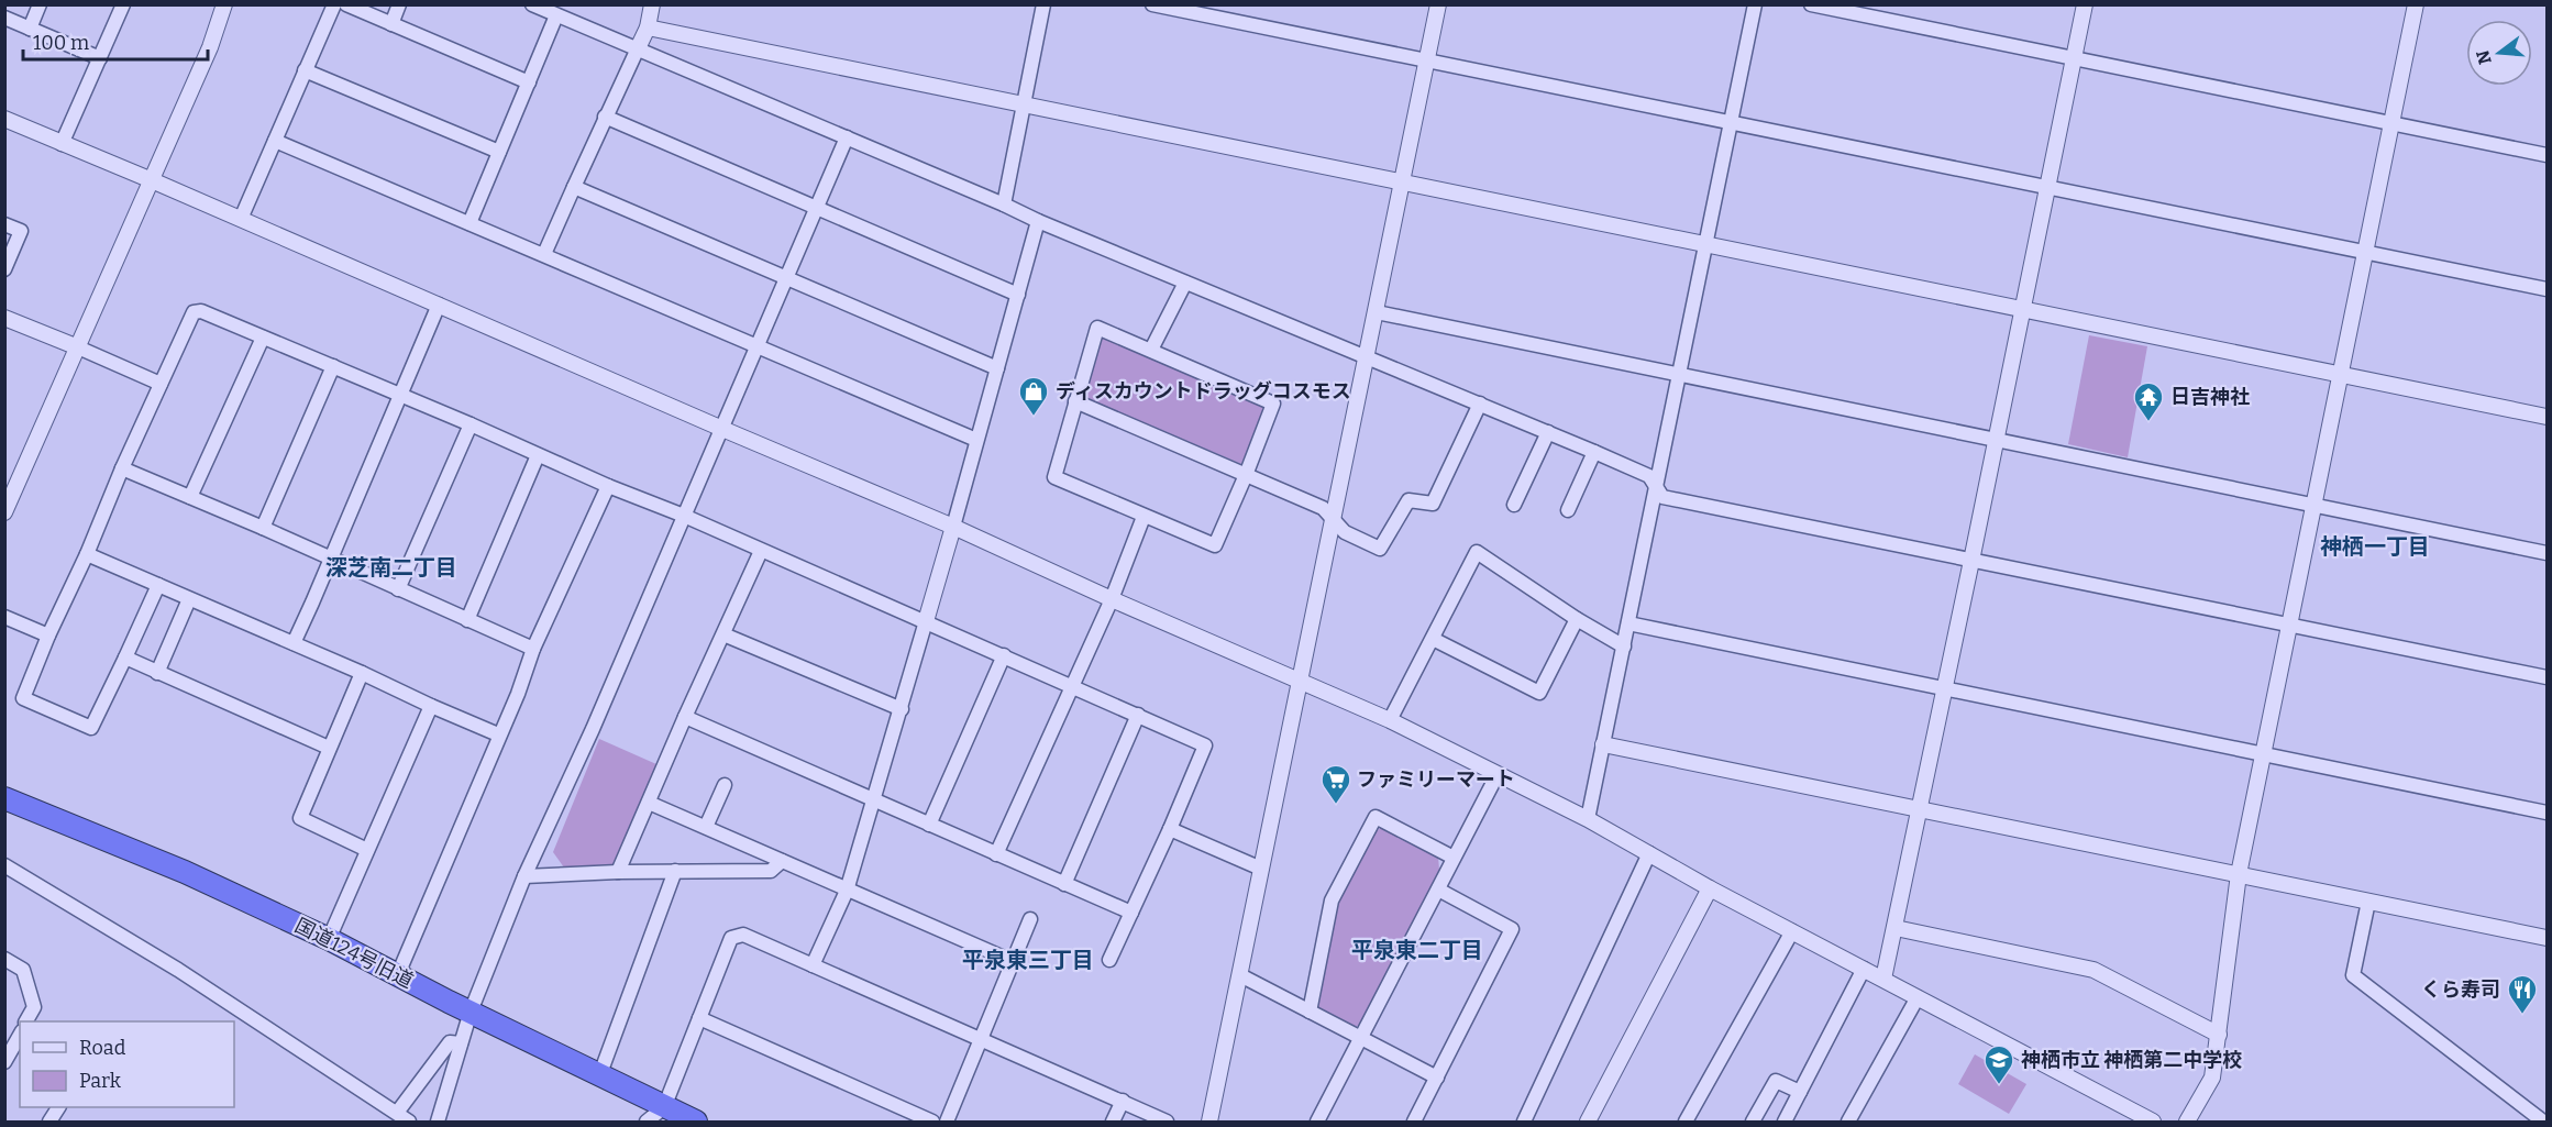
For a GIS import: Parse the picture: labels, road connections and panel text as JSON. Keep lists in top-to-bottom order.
{
  "streets": {
    "highway": ["国道124号旧道"]
  },
  "districts": [
    "神栖一丁目",
    "深芝南二丁目",
    "平泉東二丁目",
    "平泉東三丁目"
  ],
  "places": {
    "shop": ["ディスカウントドラッグコスモス"],
    "temple": ["日吉神社"],
    "supermarket": ["ファミリーマート"],
    "restaurant": ["くら寿司"],
    "school or university": ["神栖市立 神栖第二中学校"]
  },
  "legend": ["Road", "Park"],
  "scale_bar": "100 m",
  "north": "left"
}
